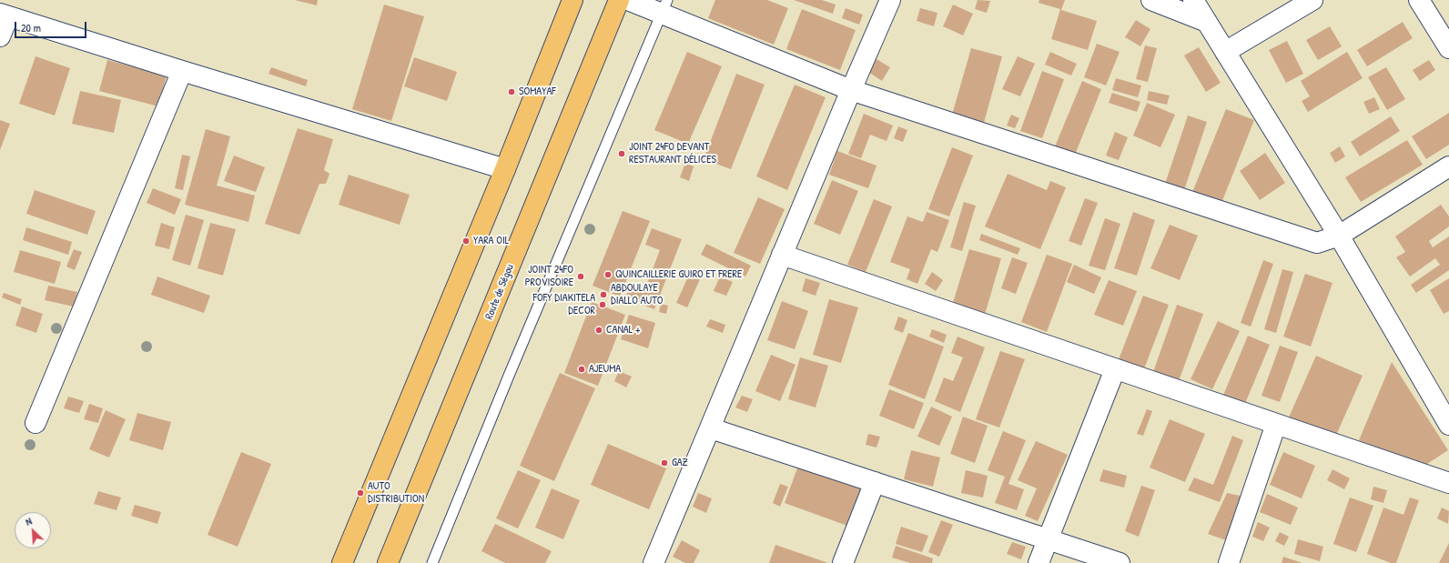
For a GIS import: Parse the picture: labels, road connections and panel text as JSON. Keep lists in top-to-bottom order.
{
  "streets": {
    "highway": ["Route de Ségou"]
  },
  "places": [
    "SOMAYAF",
    "JOINT 24FO DEVANT RESTAURANT DÉLICES",
    "YARA OIL",
    "QUINCAILLERIE GUIRO ET FRERE",
    "JOINT 24FO PROVISOIRE",
    "ABDOULAYE DIALLO AUTO",
    "FOFY DIAKITELA DECOR",
    "CANAL +",
    "AJEUMA",
    "GAZ",
    "AUTO DISTRIBUTION"
  ],
  "scale_bar": "20 m",
  "north": "top left"
}
